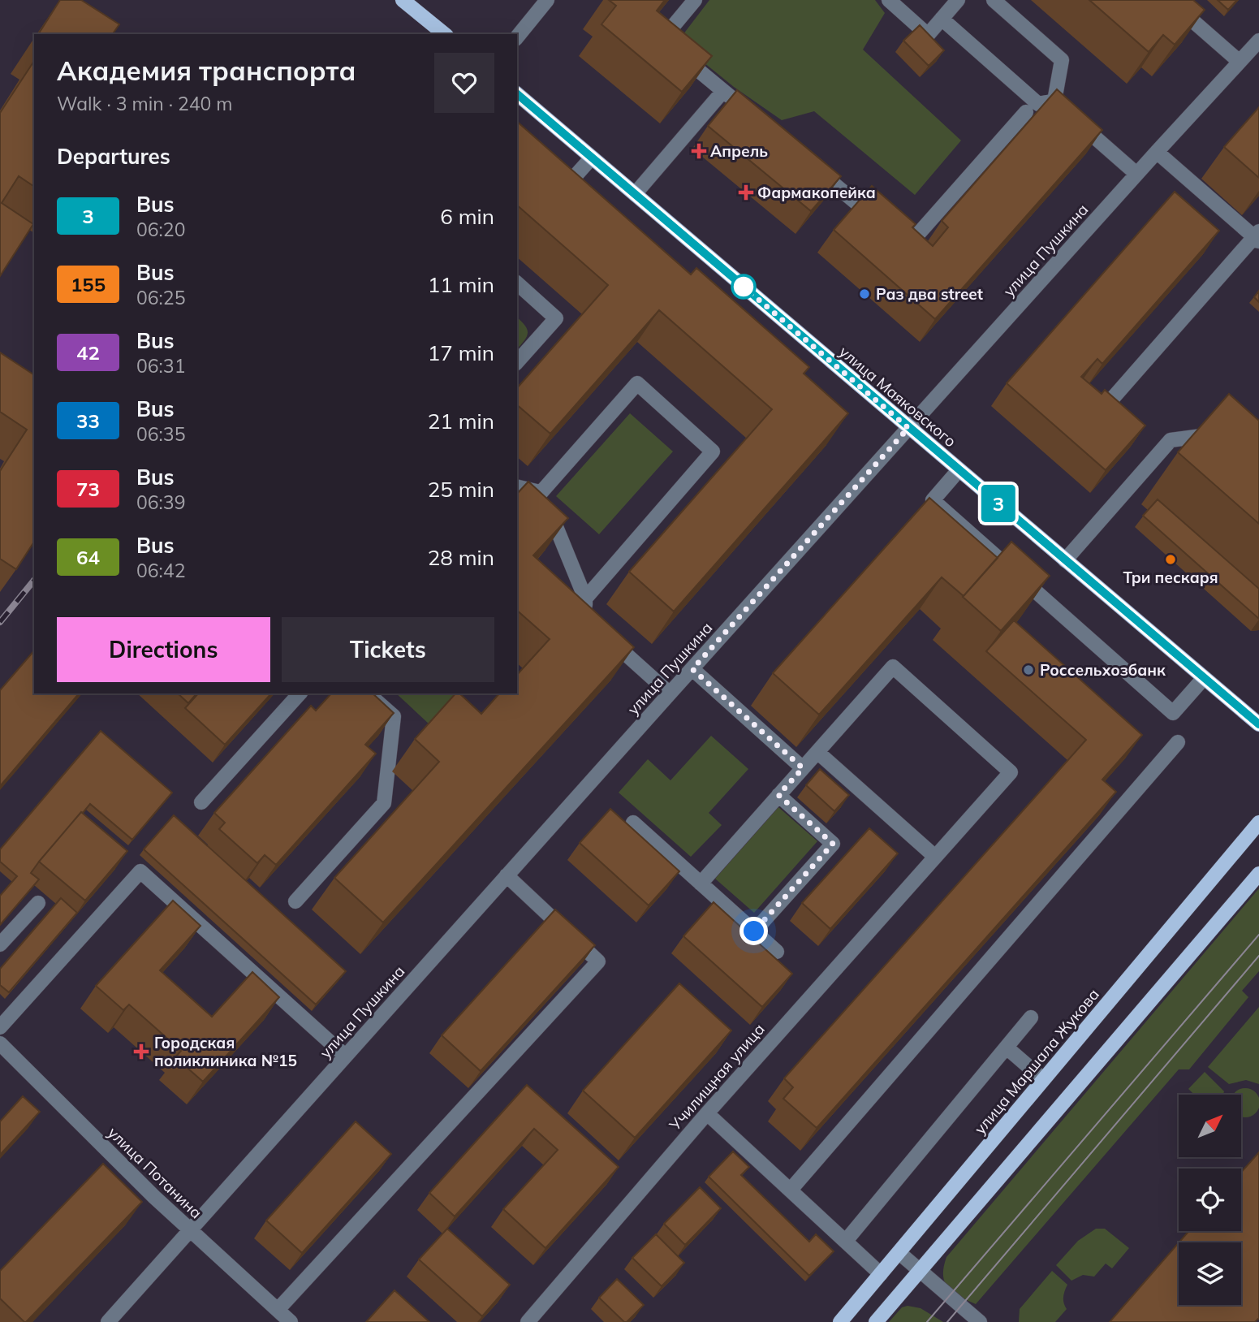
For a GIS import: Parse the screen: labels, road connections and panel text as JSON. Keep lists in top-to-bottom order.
{
  "streets": {
    "main road": ["улица Маяковского", "улица Маршала Жукова"],
    "street": ["улица Пушкина", "Училищная улица", "улица Потанина"]
  },
  "crossings": [
    ["улица Пушкина", "улица Маяковского"],
    ["улица Пушкина", "улица Потанина"]
  ],
  "places": {
    "health": ["Апрель", "Фармакопейка", "Городская поликлиника №15"],
    "other": ["Раз два street", "Три пескаря", "Россельхозбанк"]
  },
  "lines": ["bus line 3"],
  "north": "top right",
  "page": {
    "on_map": "3",
    "heading": [
      ["Академия транспорта", "Walk · 3 min · 240 m"],
      "Departures"
    ],
    "list": [
      {
        "mark": "3",
        "name": "Bus",
        "note": "06:20",
        "value": "6 min"
      },
      {
        "mark": "155",
        "name": "Bus",
        "note": "06:25",
        "value": "11 min"
      },
      {
        "mark": "42",
        "name": "Bus",
        "note": "06:31",
        "value": "17 min"
      },
      {
        "mark": "33",
        "name": "Bus",
        "note": "06:35",
        "value": "21 min"
      },
      {
        "mark": "73",
        "name": "Bus",
        "note": "06:39",
        "value": "25 min"
      },
      {
        "mark": "64",
        "name": "Bus",
        "note": "06:42",
        "value": "28 min"
      }
    ],
    "buttons": ["Directions", "Tickets"]
  }
}
